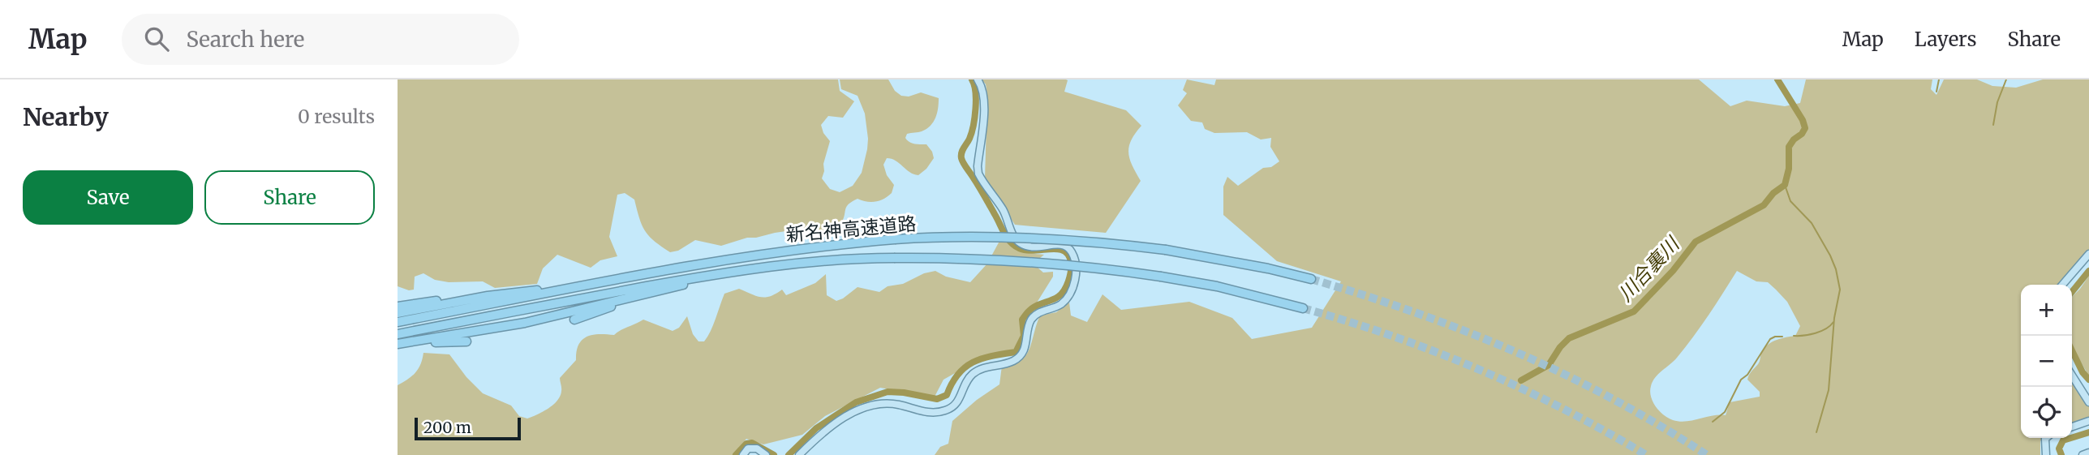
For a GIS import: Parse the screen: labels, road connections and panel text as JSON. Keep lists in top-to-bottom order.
{
  "streets": {
    "highway": ["新名神高速道路"]
  },
  "water": ["川合裏川"],
  "scale_bar": "200 m",
  "page": {
    "header": "Map",
    "search": "Search here",
    "nav": ["Map", "Layers", "Share"],
    "heading": ["Nearby", "0 results"],
    "buttons": ["Save", "Share"],
    "map_buttons": ["+", "−"],
    "scale": "200 m"
  }
}
